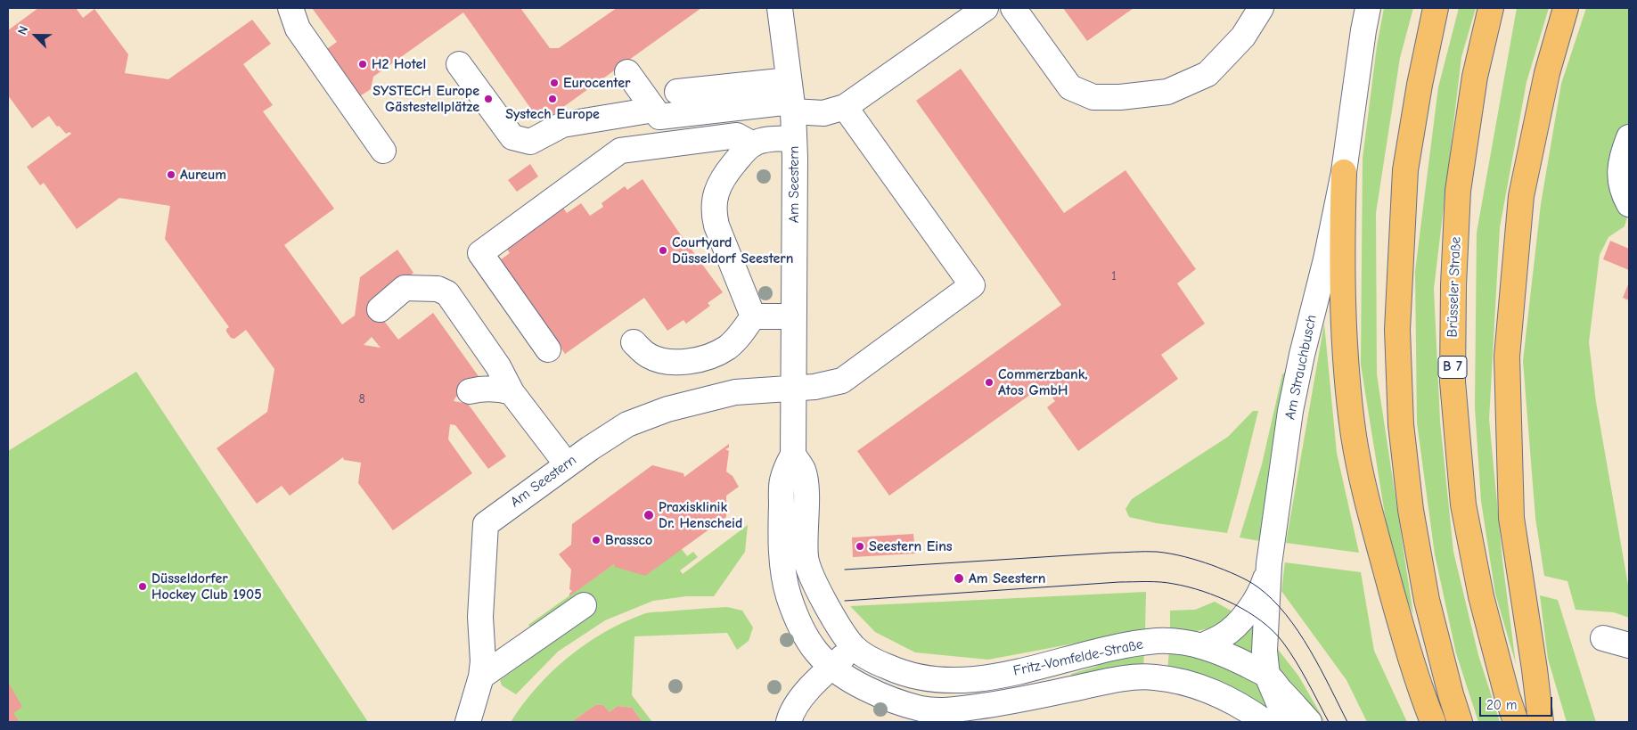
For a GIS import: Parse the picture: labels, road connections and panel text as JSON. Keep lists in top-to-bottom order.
{
  "streets": {
    "highway": ["Brüsseler Straße", "B 7"],
    "street": ["Am Seestern", "Am Strauchbusch", "Fritz-Vomfelde-Straße"]
  },
  "crossings": [
    ["Am Seestern", "Fritz-Vomfelde-Straße"],
    ["Am Strauchbusch", "Fritz-Vomfelde-Straße"]
  ],
  "places": [
    "H2 Hotel",
    "Eurocenter",
    "SYSTECH Europe Gästestellplätze",
    "Systech Europe",
    "Aureum",
    "Courtyard Düsseldorf Seestern",
    "Commerzbank, Atos GmbH",
    "Praxisklinik Dr. Henscheid",
    "Brassco",
    "Seestern Eins",
    "Am Seestern",
    "Düsseldorfer Hockey Club 1905"
  ],
  "house_numbers": ["1", "8"],
  "scale_bar": "20 m",
  "north": "top left"
}
